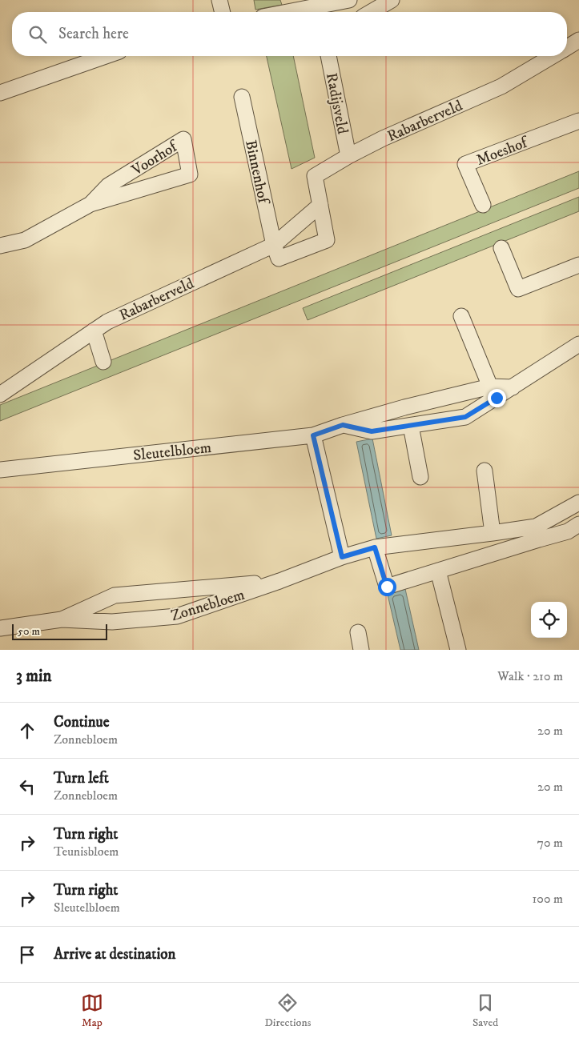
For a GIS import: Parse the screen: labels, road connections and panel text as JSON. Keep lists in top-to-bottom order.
{
  "streets": {
    "street": [
      "Radijsveld",
      "Rabarberveld",
      "Moeshof",
      "Voorhof",
      "Binnenhof",
      "Sleutelbloem",
      "Zonnebloem"
    ]
  },
  "crossings": [
    ["Radijsveld", "Rabarberveld"],
    ["Rabarberveld", "Binnenhof"]
  ],
  "scale_bar": "50 m",
  "page": {
    "search": "Search here",
    "scale": "50 m",
    "heading": ["3 min", "Walk · 210 m"],
    "list": [
      ["Continue", "Zonnebloem", "20 m"],
      ["Turn left", "Zonnebloem", "20 m"],
      ["Turn right", "Teunisbloem", "70 m"],
      ["Turn right", "Sleutelbloem", "100 m"],
      "Arrive at destination"
    ],
    "nav": ["Map", "Directions", "Saved"]
  }
}
